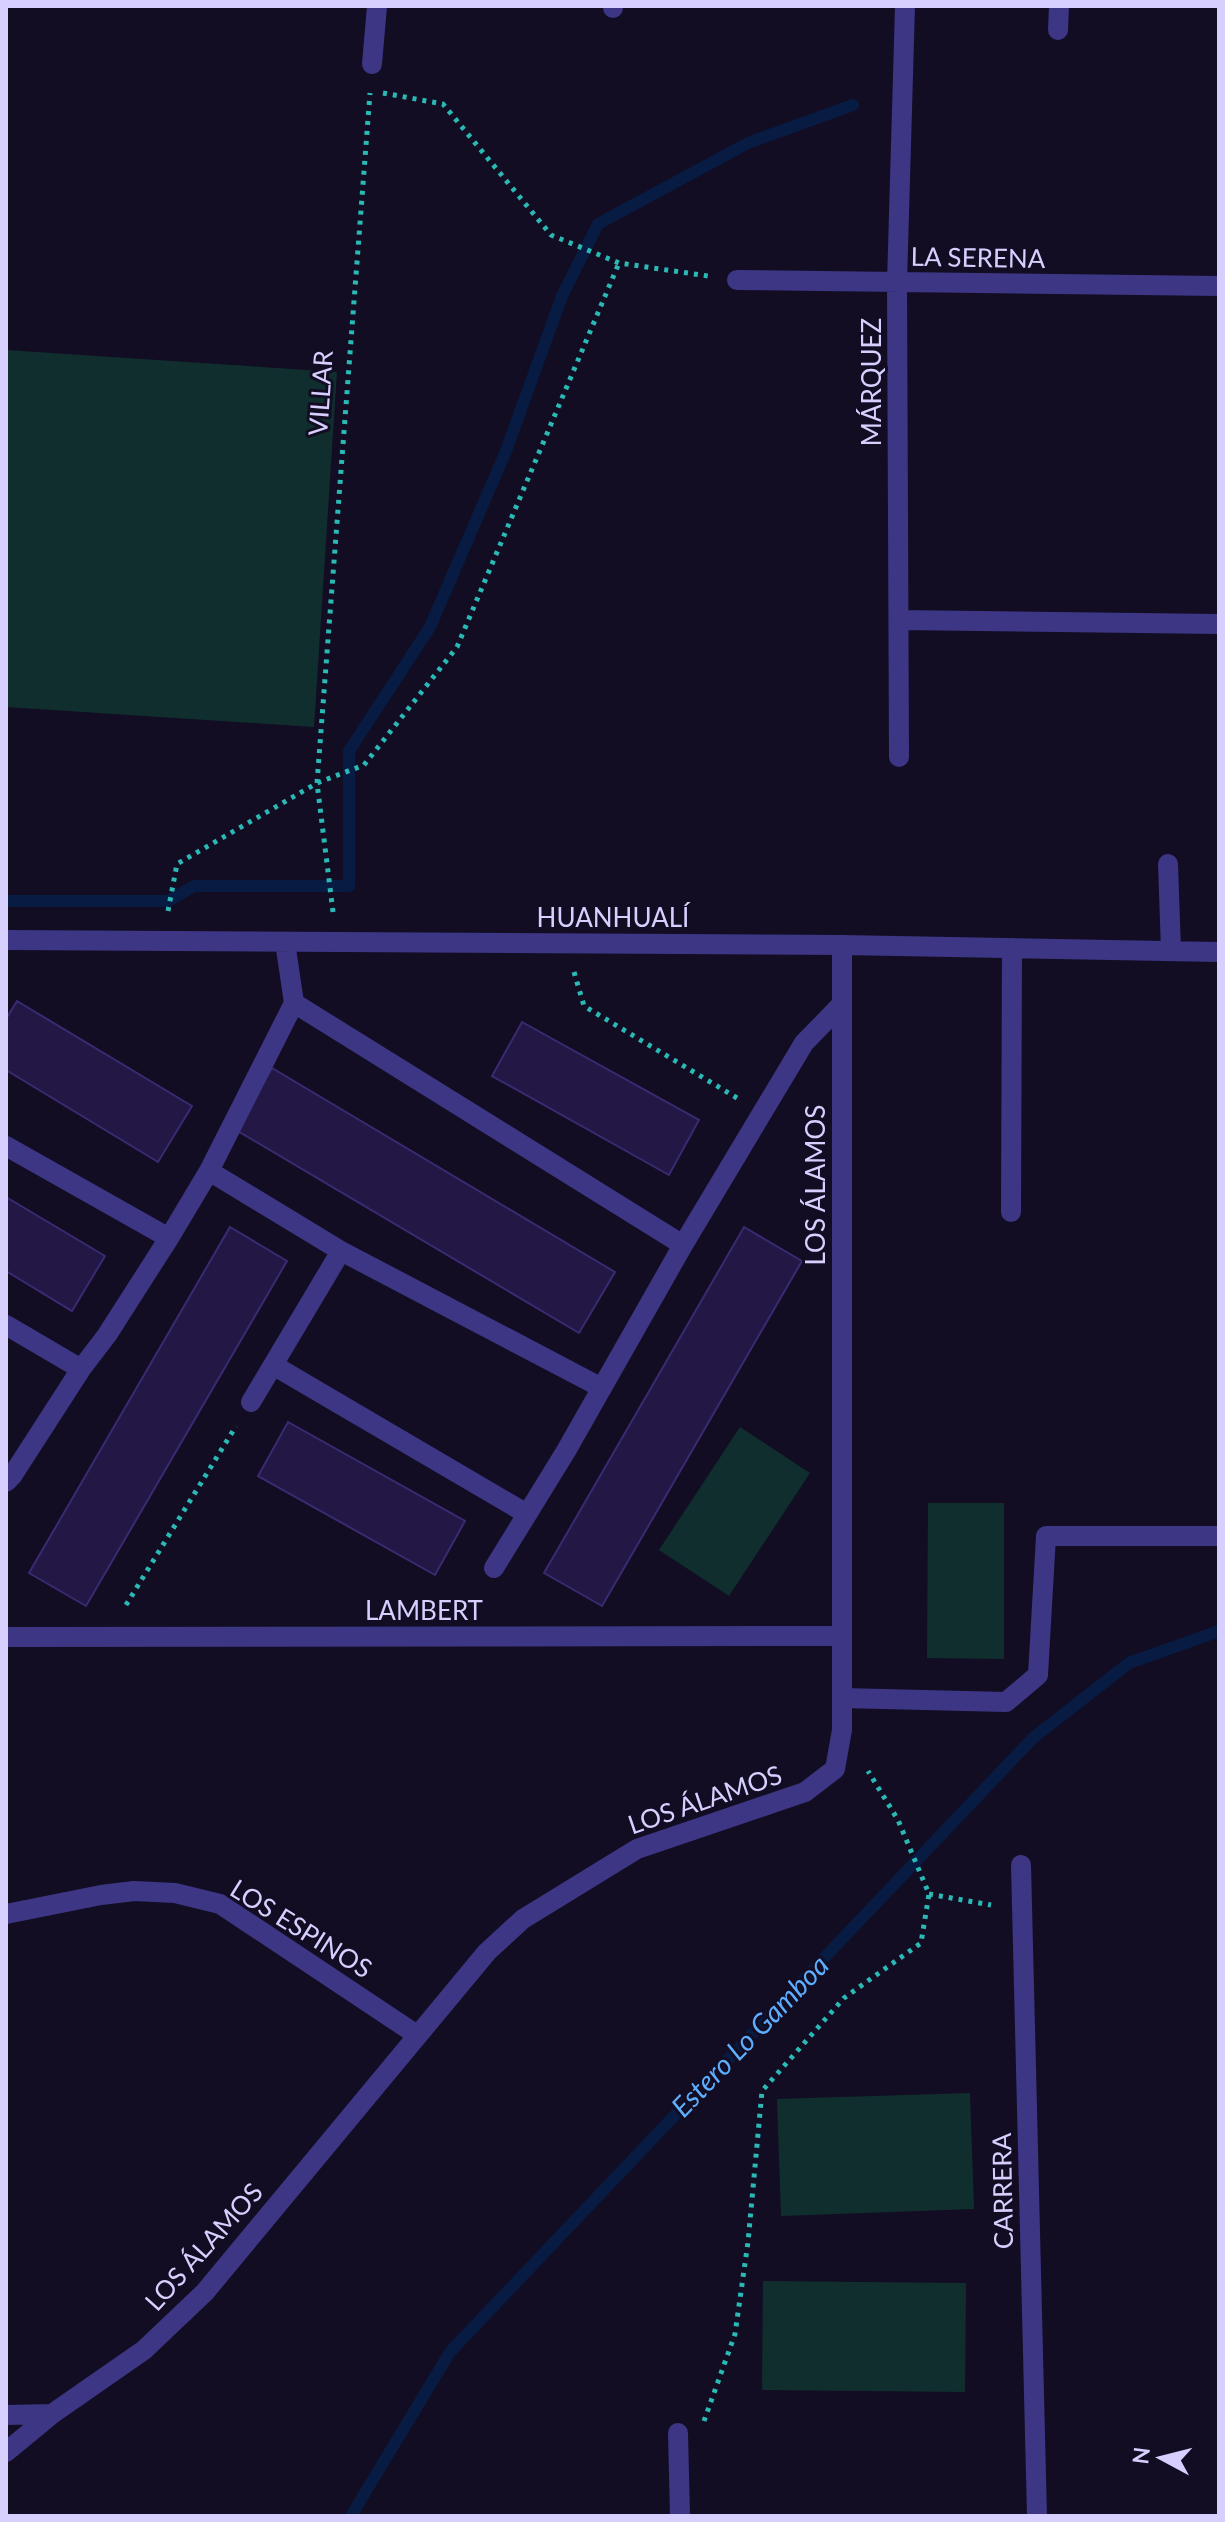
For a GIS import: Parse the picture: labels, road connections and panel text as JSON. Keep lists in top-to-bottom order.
{
  "streets": {
    "street": [
      "LA SERENA",
      "MÁRQUEZ",
      "HUANHUALÍ",
      "LOS ÁLAMOS",
      "LAMBERT",
      "LOS ESPINOS",
      "CARRERA"
    ],
    "path": ["VILLAR"]
  },
  "crossings": [
    ["LA SERENA", "MÁRQUEZ"],
    ["VILLAR", "HUANHUALÍ"],
    ["HUANHUALÍ", "LOS ÁLAMOS"],
    ["LOS ÁLAMOS", "LAMBERT"],
    ["LOS ÁLAMOS", "LOS ESPINOS"]
  ],
  "water": ["Estero Lo Gamboa"],
  "north": "left"
}
